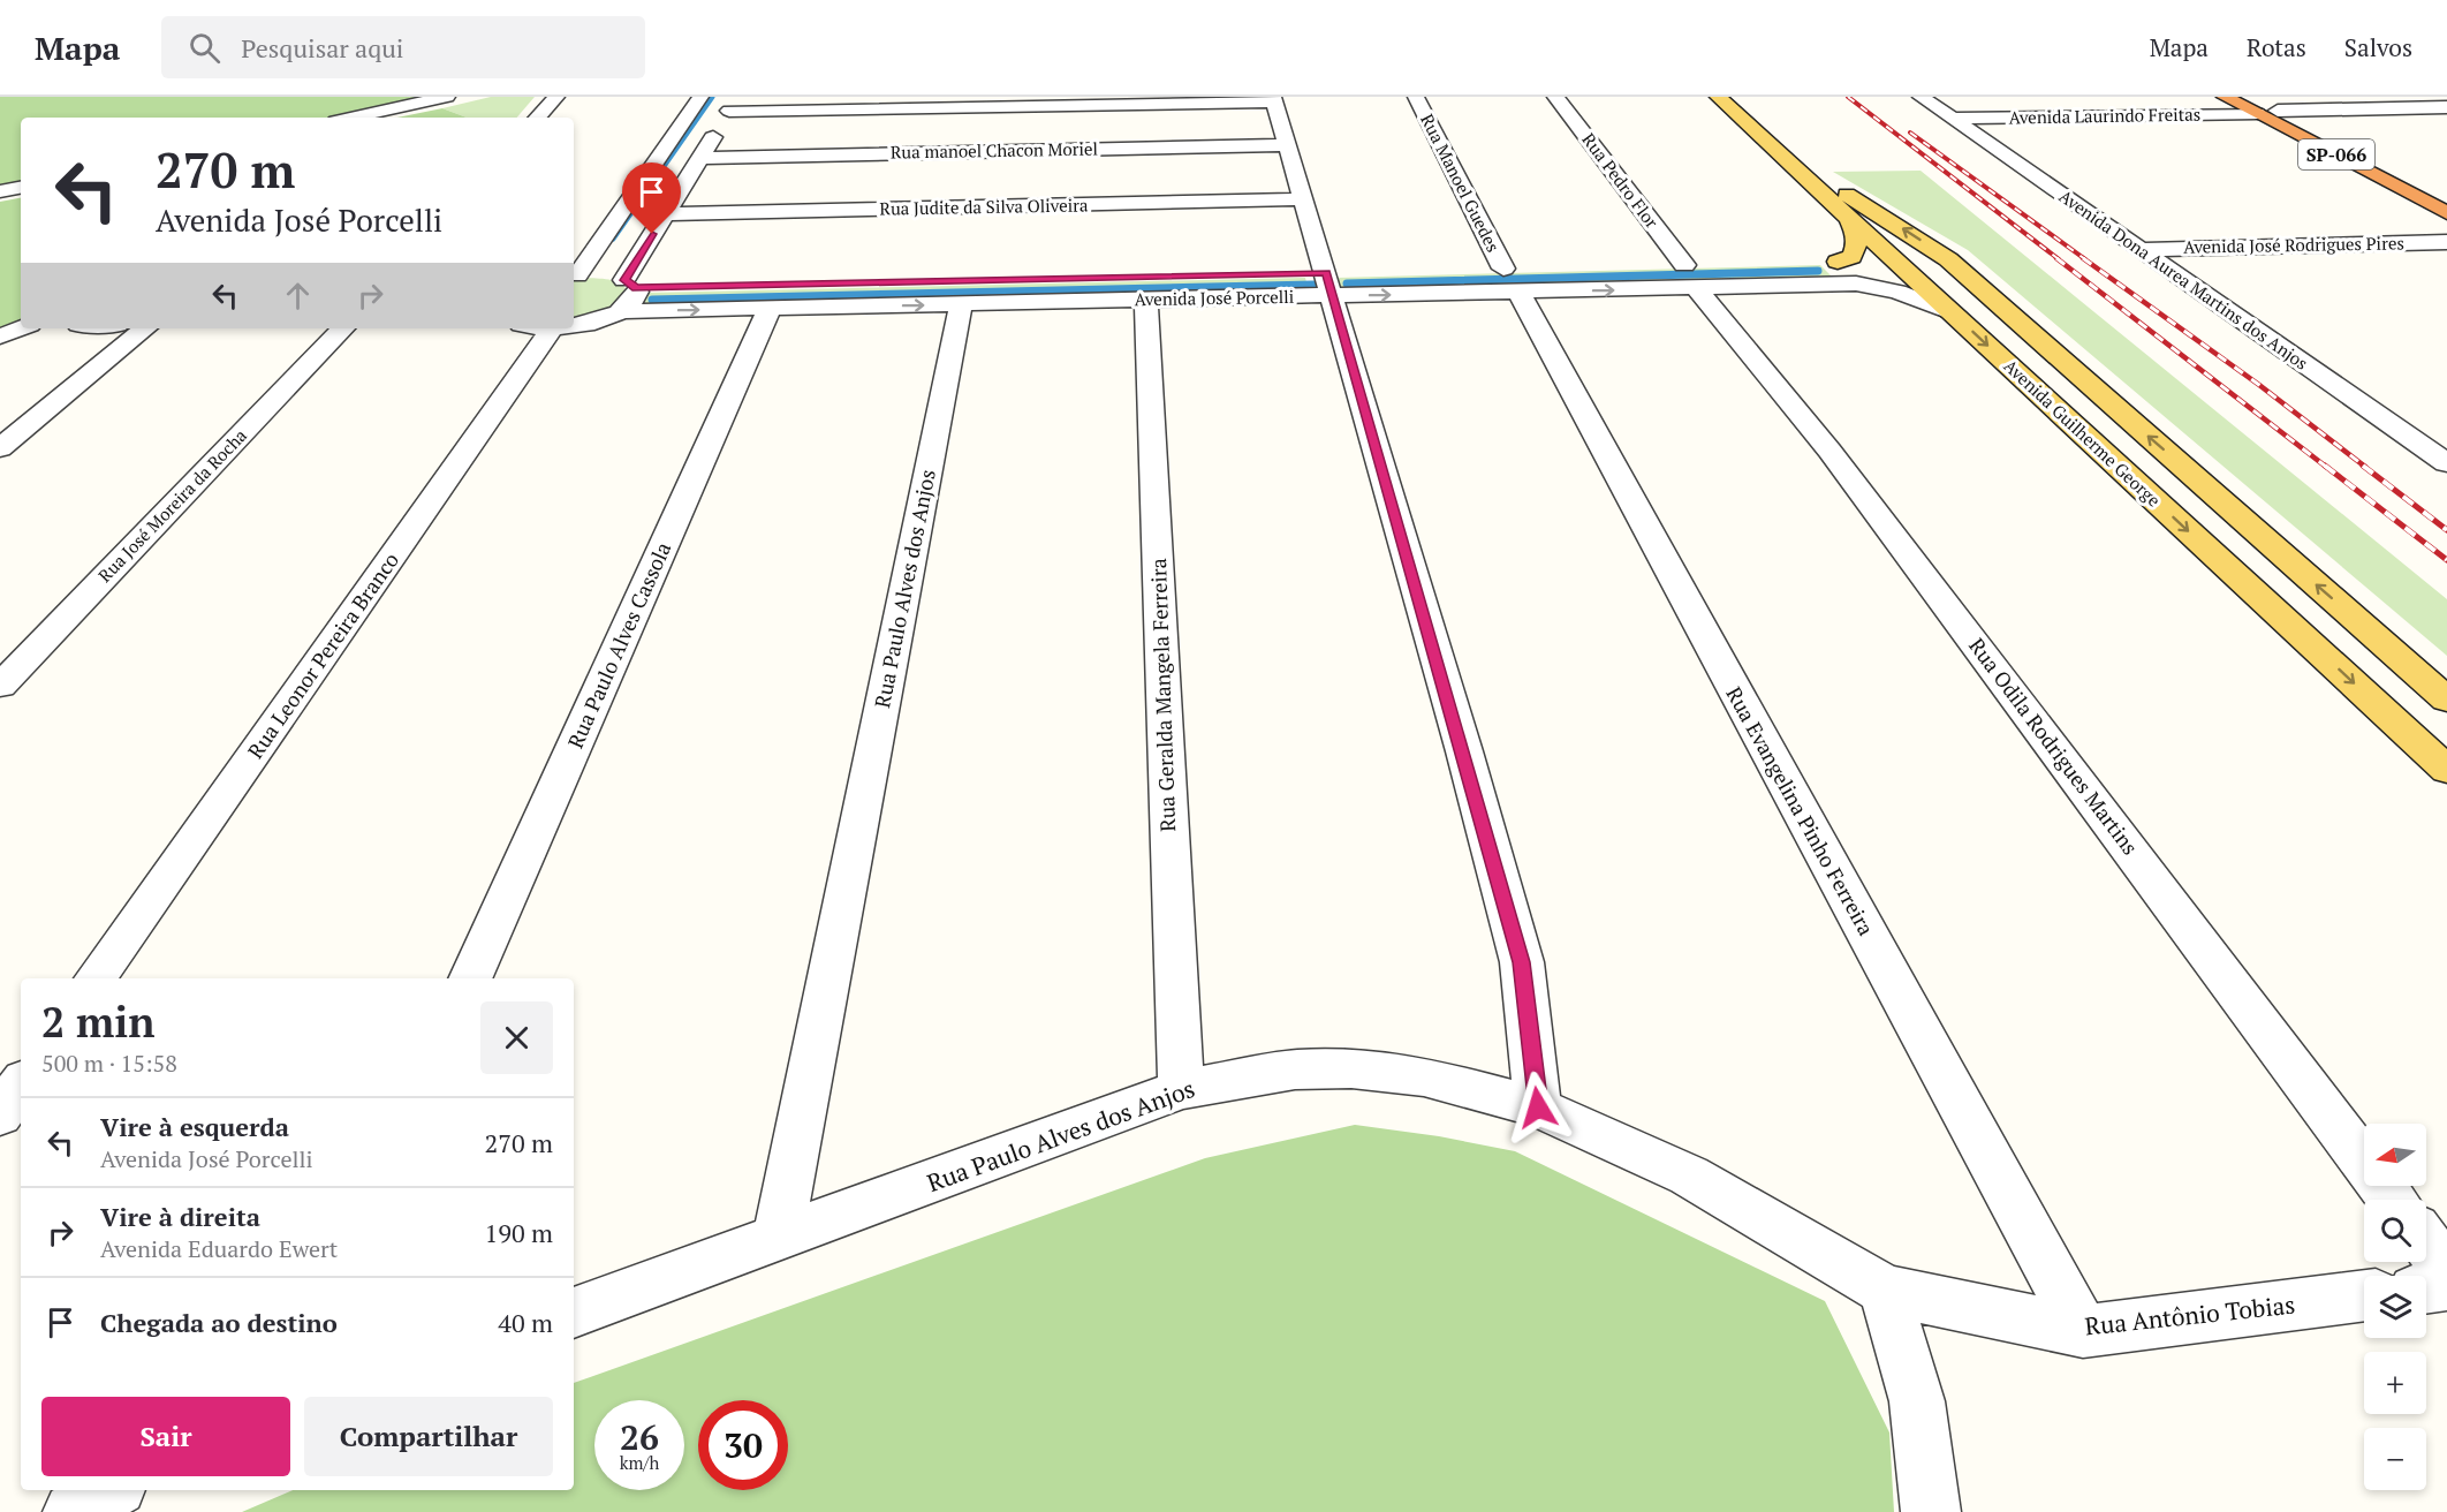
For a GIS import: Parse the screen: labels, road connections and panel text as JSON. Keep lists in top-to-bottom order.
{
  "streets": {
    "highway": ["SP-066"],
    "main road": ["Avenida Guilherme George"],
    "street": [
      "Avenida Laurindo Freitas",
      "Rua manoel Chacon Moriel",
      "Rua Pedro Flor",
      "Rua Manoel Guedes",
      "Rua Judite da Silva Oliveira",
      "Avenida José Rodrigues Pires",
      "Avenida Dona Aurea Martins dos Anjos",
      "Avenida José Porcelli",
      "Rua José Moreira da Rocha",
      "Rua Paulo Alves dos Anjos",
      "Rua Paulo Alves Cassola",
      "Rua Leonor Pereira Branco",
      "Rua Geralda Mangela Ferreira",
      "Rua Odila Rodrigues Martins",
      "Rua Evangelina Pinho Ferreira",
      "Rua Antônio Tobias"
    ]
  },
  "crossings": [
    ["Avenida Laurindo Freitas", "SP-066"],
    ["Avenida Laurindo Freitas", "Avenida Dona Aurea Martins dos Anjos"],
    ["Rua Pedro Flor", "Avenida José Porcelli"],
    ["Rua Pedro Flor", "Rua Odila Rodrigues Martins"],
    ["Rua Manoel Guedes", "Avenida José Porcelli"],
    ["Rua Manoel Guedes", "Rua Evangelina Pinho Ferreira"],
    ["Avenida José Rodrigues Pires", "Avenida Dona Aurea Martins dos Anjos"],
    ["Avenida José Porcelli", "Avenida Guilherme George"],
    ["Avenida José Porcelli", "Rua Paulo Alves dos Anjos"],
    ["Avenida José Porcelli", "Rua Paulo Alves Cassola"],
    ["Avenida José Porcelli", "Rua Geralda Mangela Ferreira"],
    ["Avenida José Porcelli", "Rua Odila Rodrigues Martins"],
    ["Avenida José Porcelli", "Rua Evangelina Pinho Ferreira"],
    ["Rua Paulo Alves dos Anjos", "Rua Geralda Mangela Ferreira"],
    ["Rua Paulo Alves dos Anjos", "Rua Antônio Tobias"],
    ["Rua Evangelina Pinho Ferreira", "Rua Antônio Tobias"]
  ],
  "north": "left",
  "page": {
    "header": "Mapa",
    "search": "Pesquisar aqui",
    "nav": ["Mapa", "Rotas", "Salvos"],
    "turn": ["270 m", "Avenida José Porcelli"],
    "heading": ["2 min", "500 m · 15:58"],
    "list": [
      {
        "name": "Vire à esquerda",
        "note": "Avenida José Porcelli",
        "value": "270 m"
      },
      {
        "name": "Vire à direita",
        "note": "Avenida Eduardo Ewert",
        "value": "190 m"
      },
      {
        "name": "Chegada ao destino",
        "value": "40 m"
      }
    ],
    "map_buttons": ["+", "−"],
    "buttons": ["Sair", "Compartilhar"],
    "speed": "26 km/h",
    "limit": "30"
  }
}
